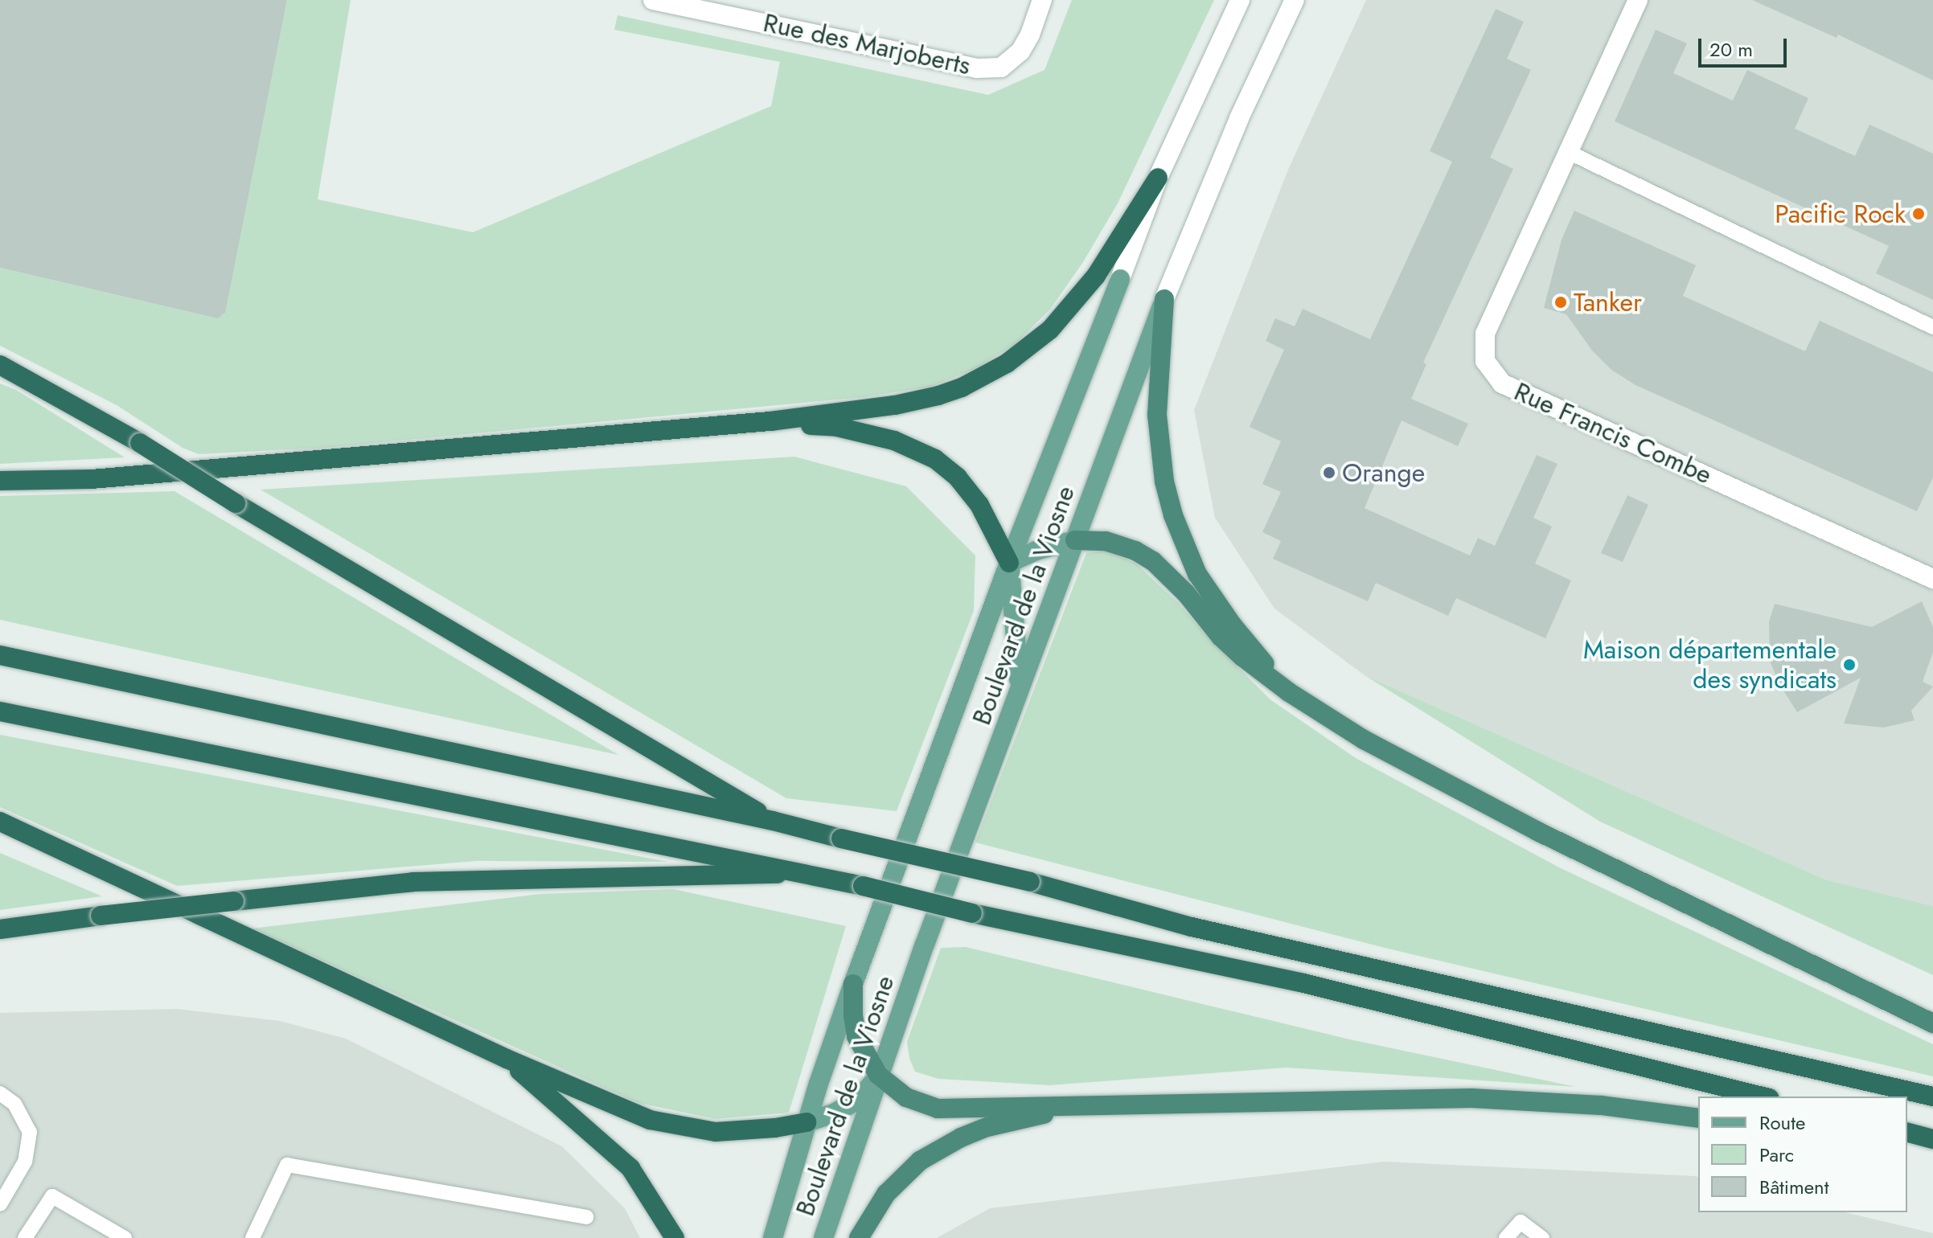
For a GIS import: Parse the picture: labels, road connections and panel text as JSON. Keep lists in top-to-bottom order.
{
  "streets": {
    "main road": ["Boulevard de la Viosne"],
    "street": ["Rue des Marjoberts", "Rue Francis Combe"]
  },
  "places": [
    "Pacific Rock",
    "Tanker",
    "Orange",
    "Maison départementale des syndicats"
  ],
  "legend": ["Route", "Parc", "Bâtiment"],
  "scale_bar": "20 m"
}
